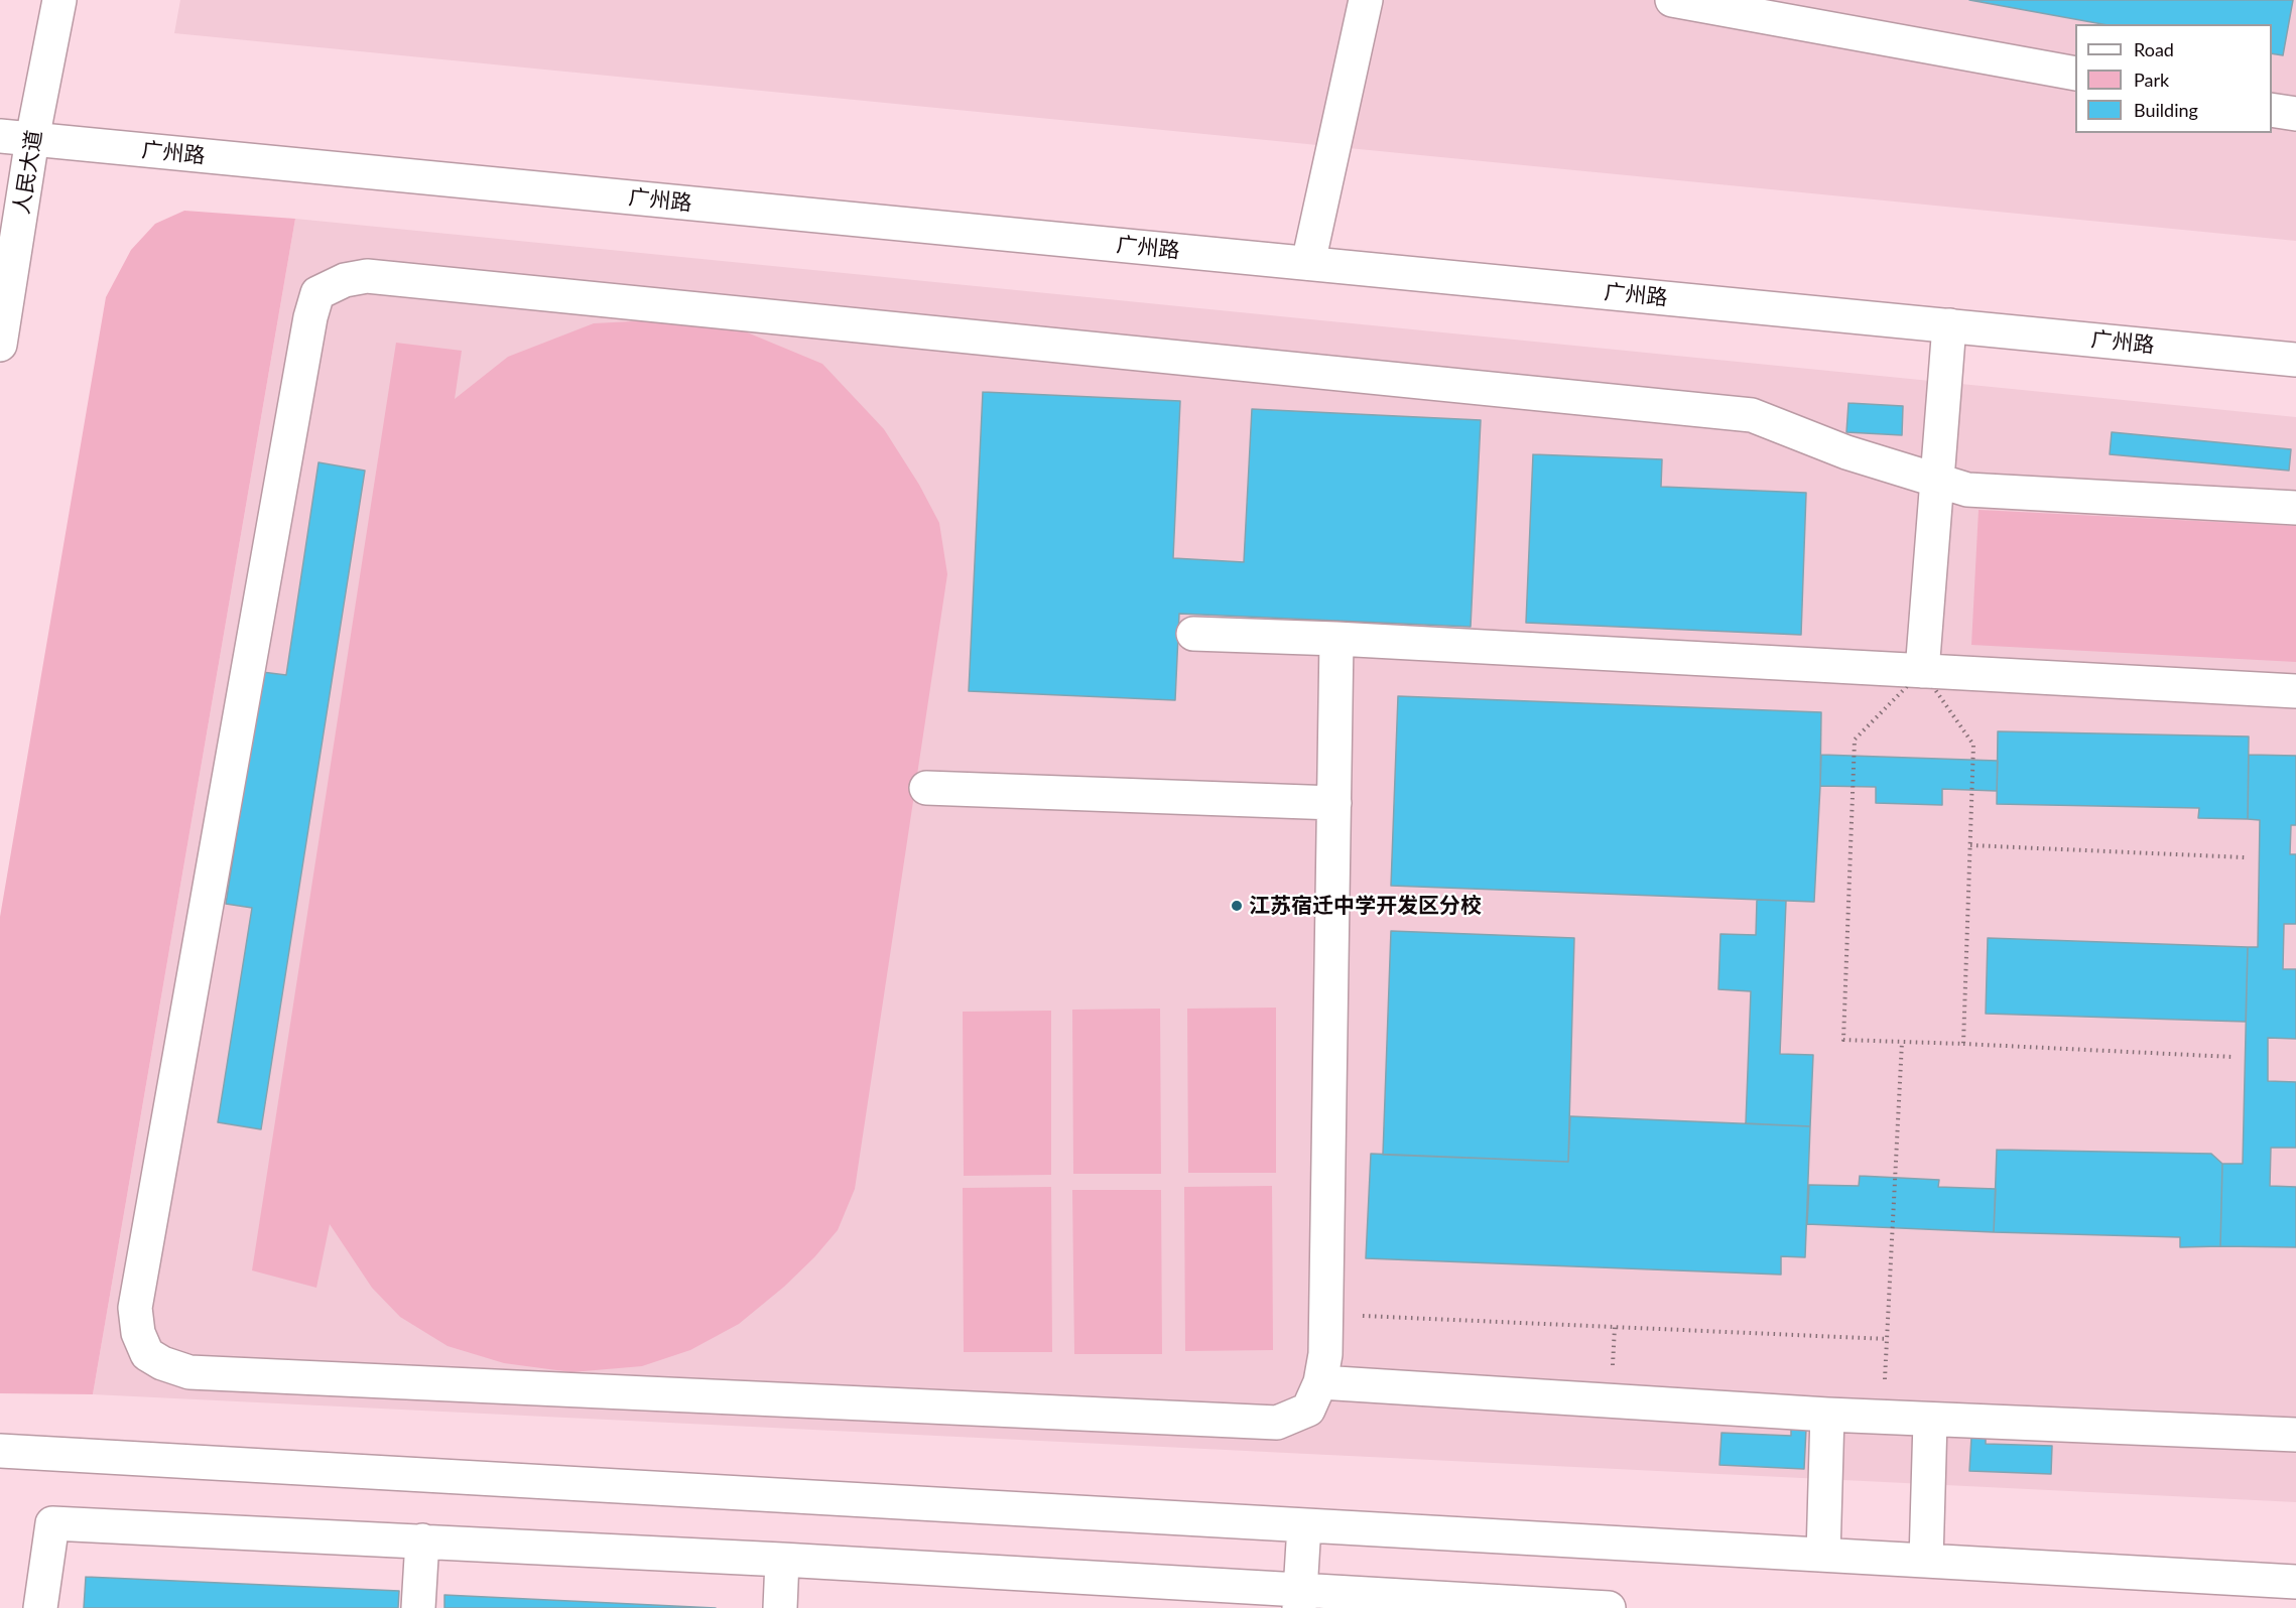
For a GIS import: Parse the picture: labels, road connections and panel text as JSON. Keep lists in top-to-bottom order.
{
  "streets": {
    "street": ["广州路", "人民大道"]
  },
  "crossings": [
    ["广州路", "人民大道"]
  ],
  "places": ["江苏宿迁中学开发区分校"],
  "legend": ["Road", "Park", "Building"]
}
